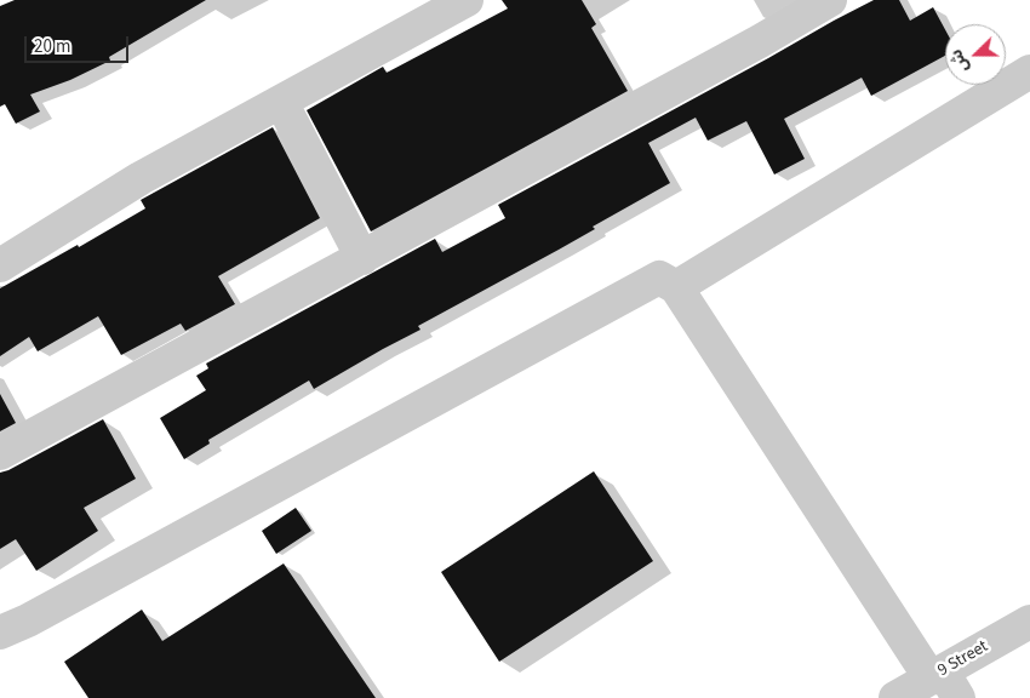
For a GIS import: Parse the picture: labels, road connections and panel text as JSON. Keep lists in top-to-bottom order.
{
  "streets": {
    "street": ["9 Street"]
  },
  "scale_bar": "20 m",
  "north": "left"
}
